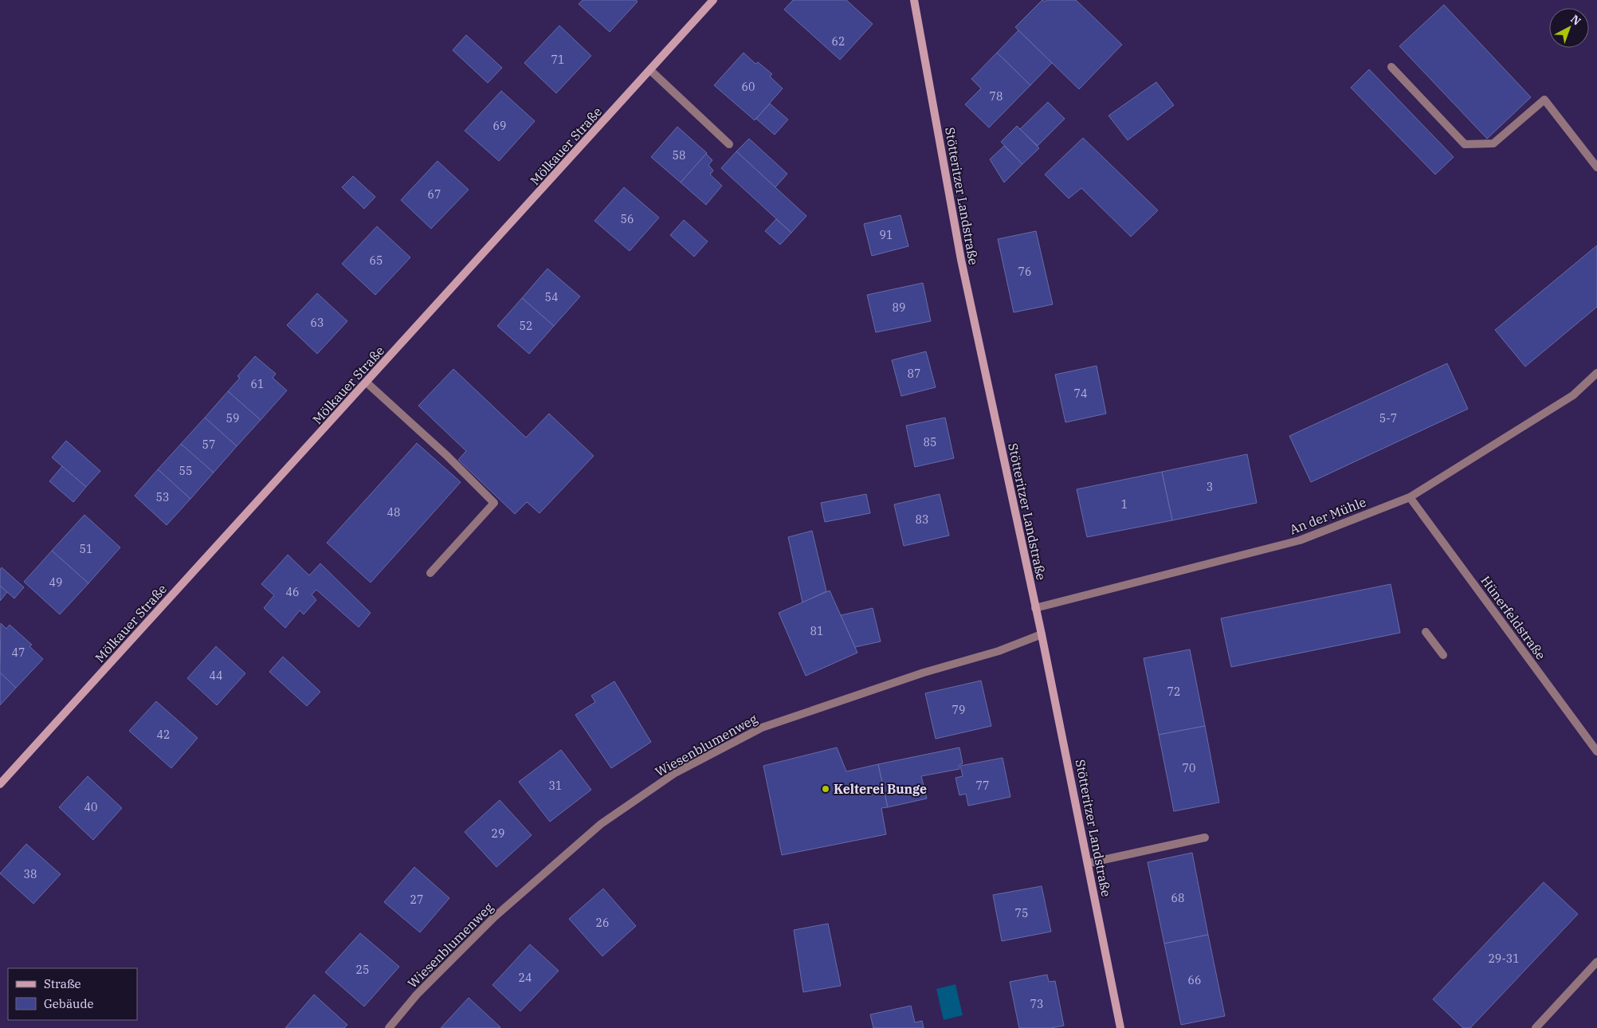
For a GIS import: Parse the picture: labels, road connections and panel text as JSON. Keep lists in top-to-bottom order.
{
  "streets": {
    "street": [
      "Mölkauer Straße",
      "Stötteritzer Landstraße",
      "An der Mühle",
      "Hünerfeldstraße",
      "Wiesenblumenweg"
    ]
  },
  "crossings": [
    ["Stötteritzer Landstraße", "An der Mühle"],
    ["Stötteritzer Landstraße", "Wiesenblumenweg"],
    ["An der Mühle", "Hünerfeldstraße"]
  ],
  "places": ["Kelterei Bunge"],
  "house_numbers": [
    "62",
    "71",
    "60",
    "78",
    "69",
    "58",
    "67",
    "56",
    "91",
    "65",
    "76",
    "54",
    "89",
    "63",
    "52",
    "87",
    "61",
    "74",
    "59",
    "5-7",
    "85",
    "57",
    "55",
    "3",
    "53",
    "1",
    "48",
    "83",
    "51",
    "49",
    "46",
    "81",
    "47",
    "44",
    "72",
    "79",
    "42",
    "70",
    "31",
    "77",
    "40",
    "29",
    "38",
    "68",
    "27",
    "75",
    "26",
    "29-31",
    "25",
    "24",
    "66",
    "73"
  ],
  "legend": ["Straße", "Gebäude"],
  "north": "top right"
}
